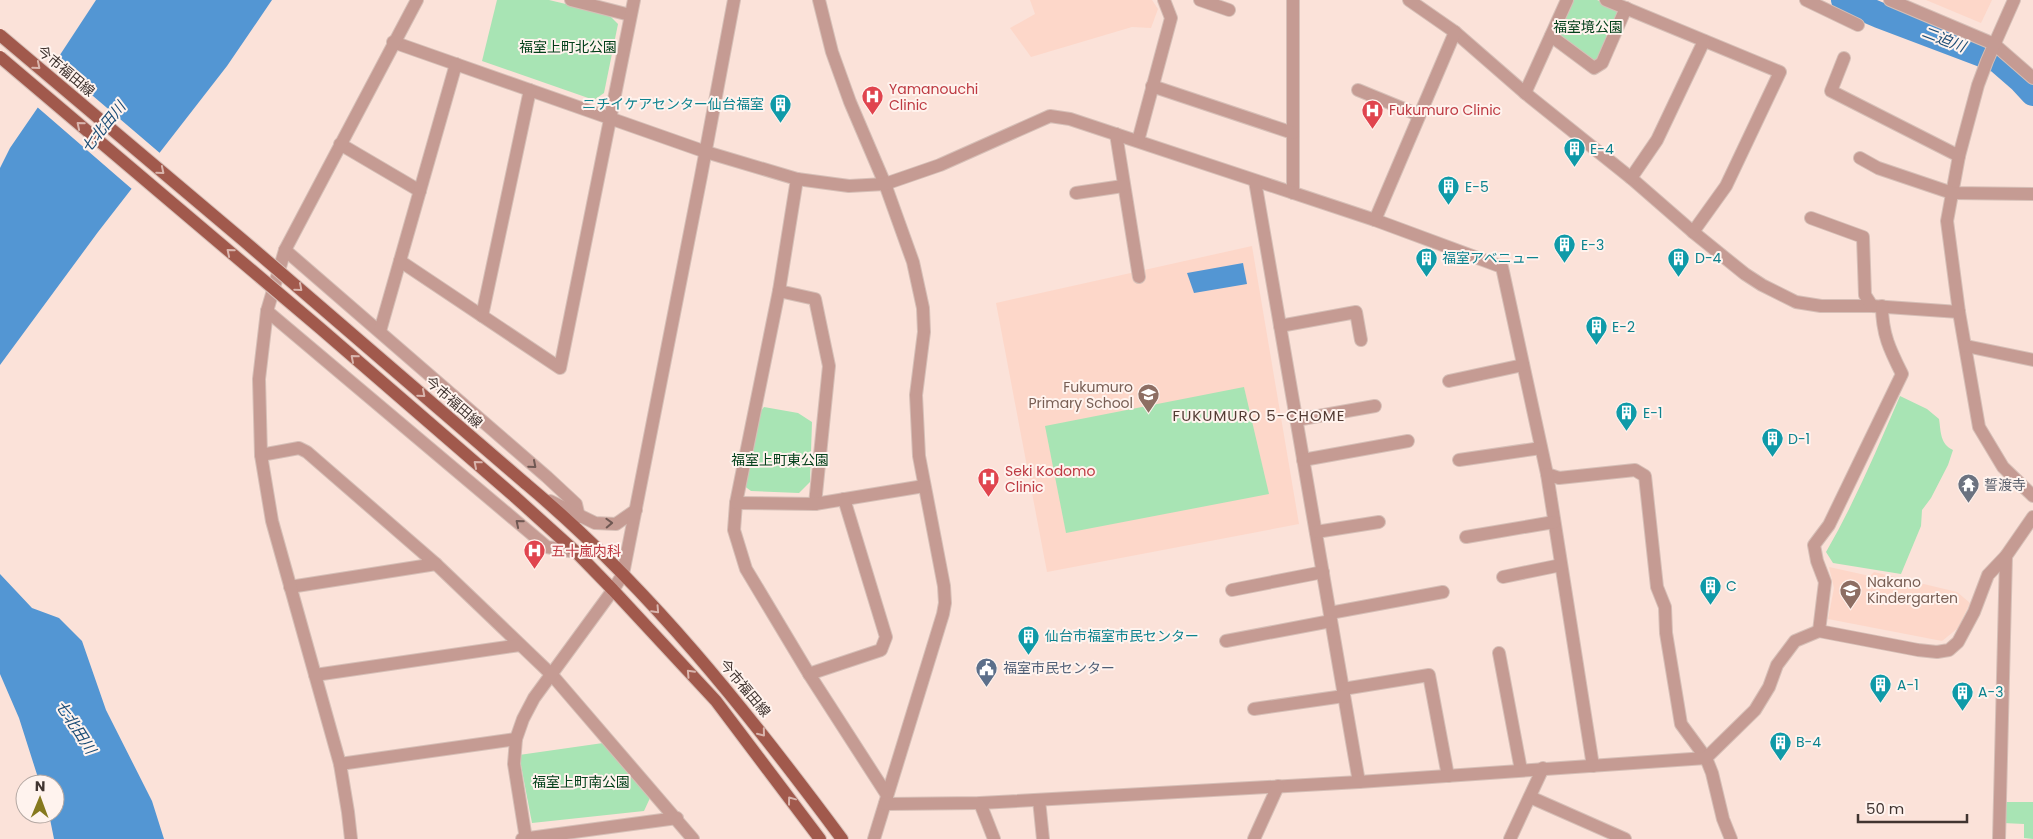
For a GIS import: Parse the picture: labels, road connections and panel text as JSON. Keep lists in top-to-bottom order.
{
  "streets": {
    "main road": ["今市福田線"]
  },
  "districts": ["FUKUMURO 5-CHOME"],
  "water": ["二迫川", "七北田川"],
  "parks": [
    "福室境公園",
    "福室上町北公園",
    "福室上町東公園",
    "福室上町南公園"
  ],
  "places": {
    "hospital": [
      "Yamanouchi Clinic",
      "Fukumuro Clinic",
      "Seki Kodomo Clinic",
      "五十嵐内科"
    ],
    "building": [
      "ニチイケアセンター仙台福室",
      "E-4",
      "E-5",
      "E-3",
      "福室アベニュー",
      "D-4",
      "E-2",
      "E-1",
      "D-1",
      "C",
      "仙台市福室市民センター",
      "A-1",
      "A-3",
      "B-4"
    ],
    "school or university": ["Fukumuro Primary School", "Nakano Kindergarten"],
    "temple": ["誓渡寺"],
    "public building": ["福室市民センター"]
  },
  "scale_bar": "50 m",
  "north": "top"
}
